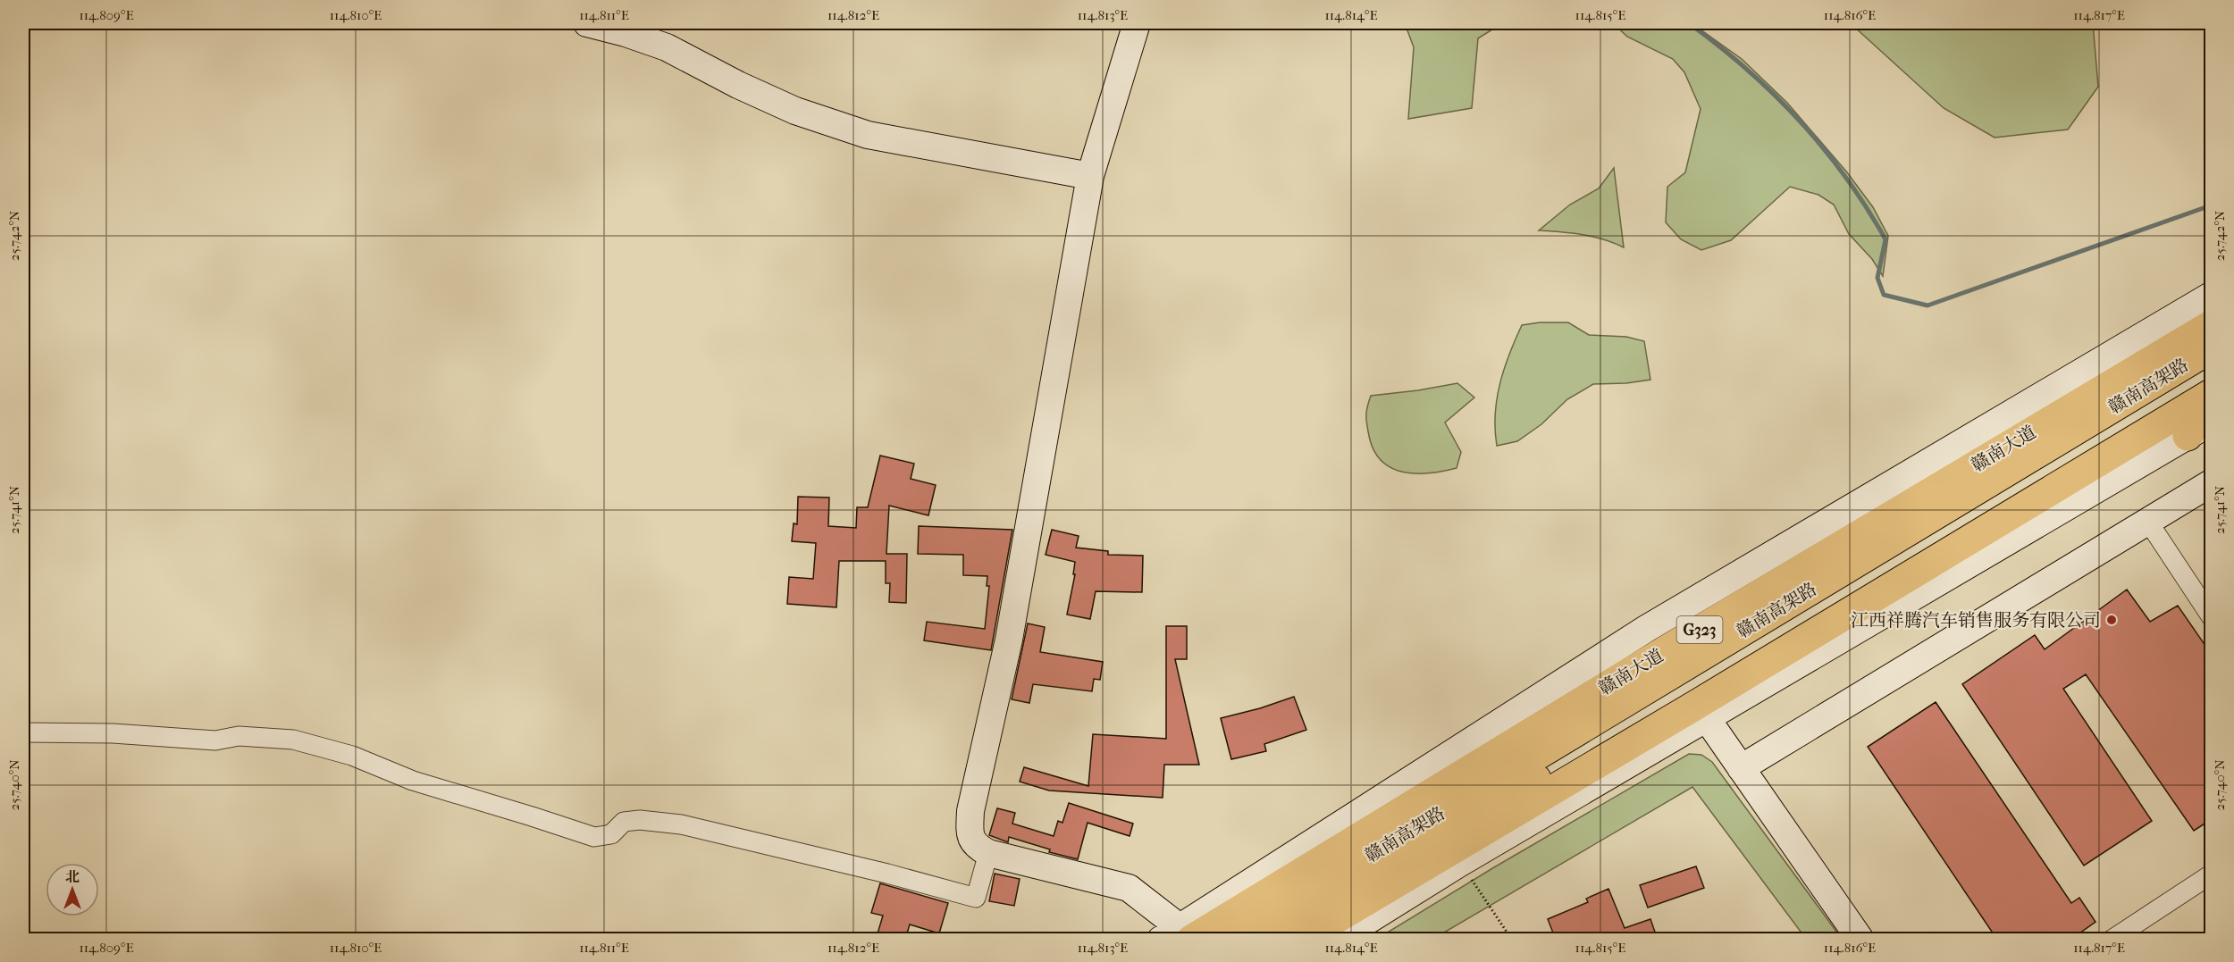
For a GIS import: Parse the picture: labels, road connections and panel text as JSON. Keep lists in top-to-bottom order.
{
  "streets": {
    "main road": ["赣南高架路", "赣南大道", "G323"]
  },
  "places": ["江西祥腾汽车销售服务有限公司"],
  "north": "top",
  "coordinates": [
    "114.809°E",
    "114.810°E",
    "114.811°E",
    "114.812°E",
    "114.813°E",
    "114.814°E",
    "114.815°E",
    "114.816°E",
    "114.817°E",
    "25.742°N",
    "25.741°N",
    "25.740°N"
  ]
}
